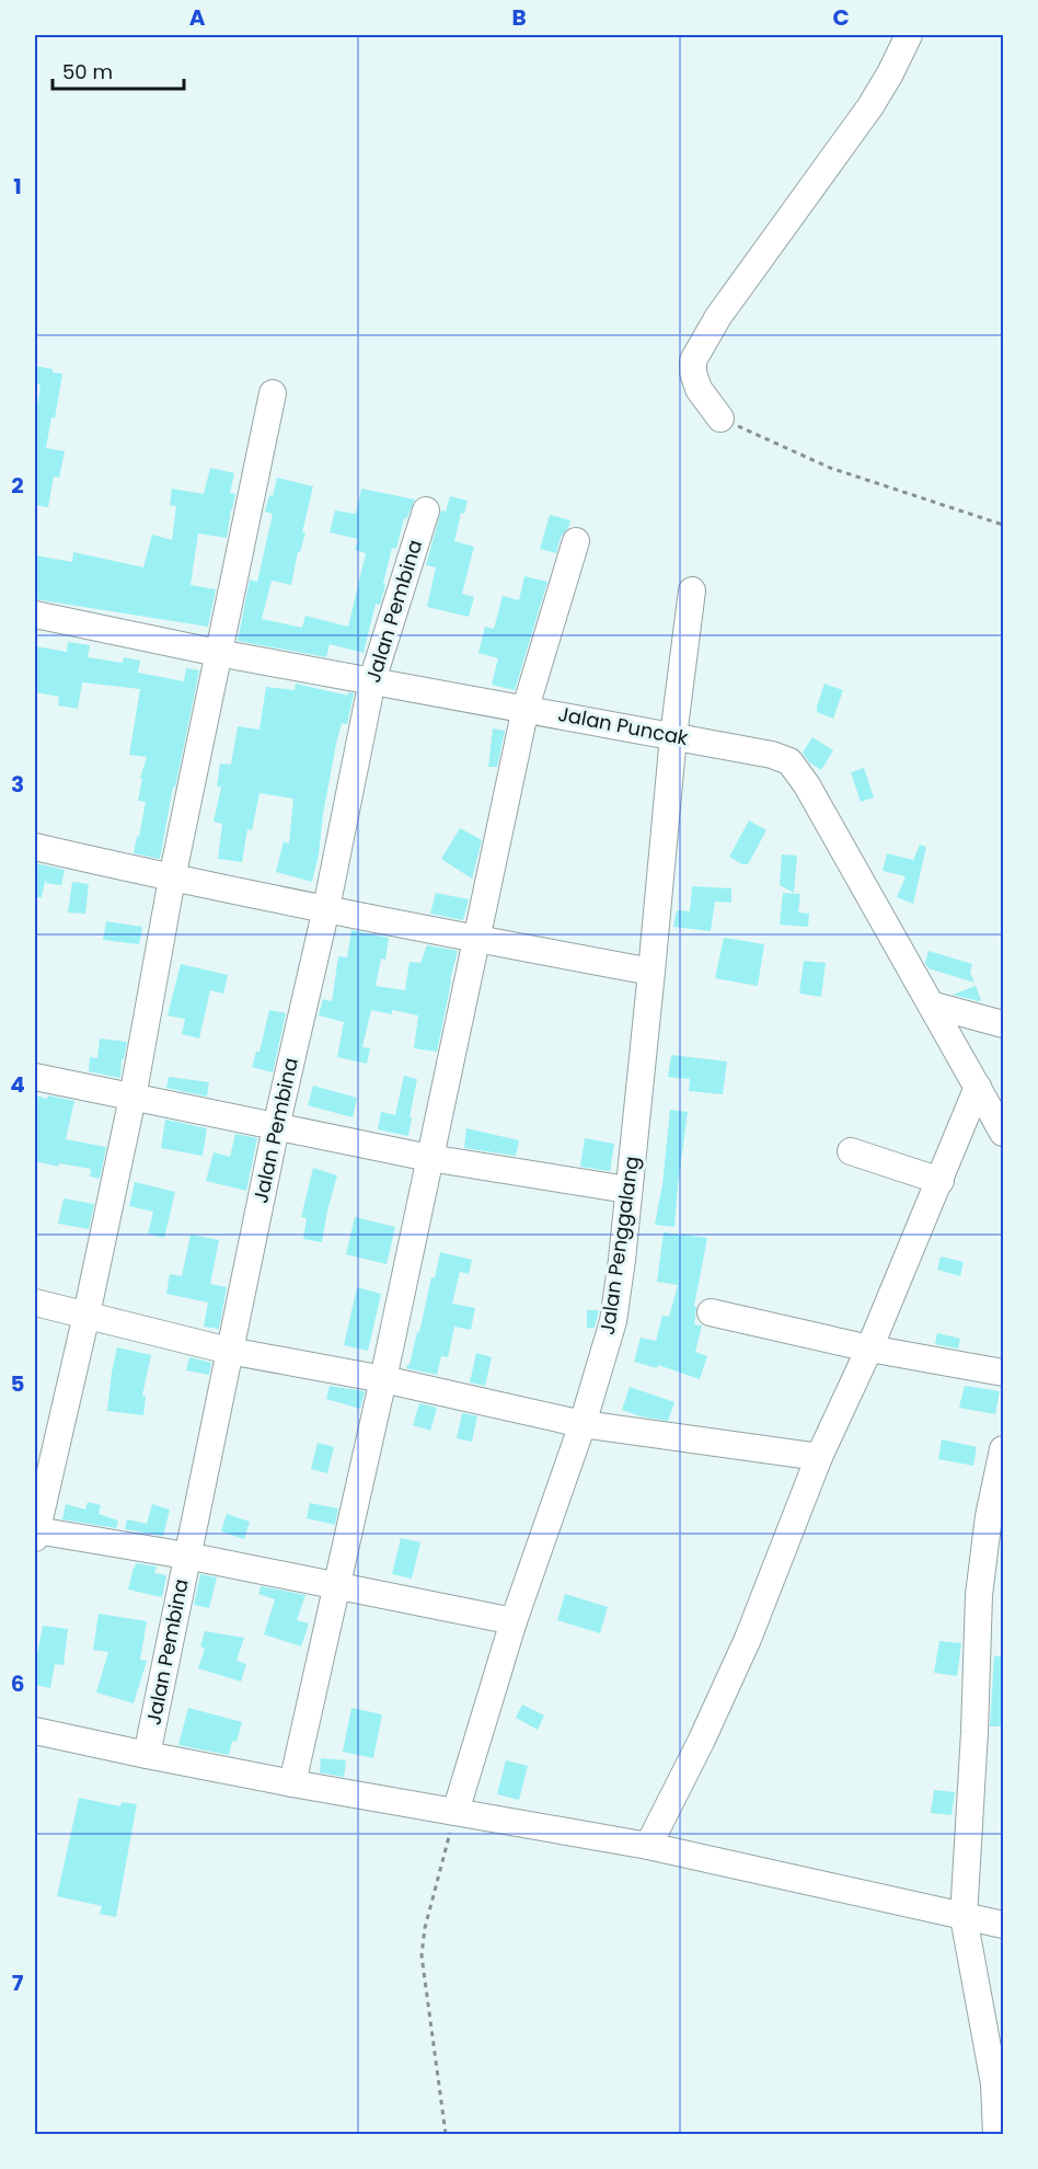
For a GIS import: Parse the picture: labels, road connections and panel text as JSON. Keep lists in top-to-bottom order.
{
  "streets": {
    "street": ["Jalan Pembina", "Jalan Puncak", "Jalan Penggalang"]
  },
  "crossings": [
    ["Jalan Pembina", "Jalan Puncak"],
    ["Jalan Puncak", "Jalan Penggalang"]
  ],
  "scale_bar": "50 m",
  "grid": {
    "columns": ["A", "B", "C"],
    "rows": [
      "1",
      "2",
      "3",
      "4",
      "5",
      "6",
      "7"
    ]
  }
}
